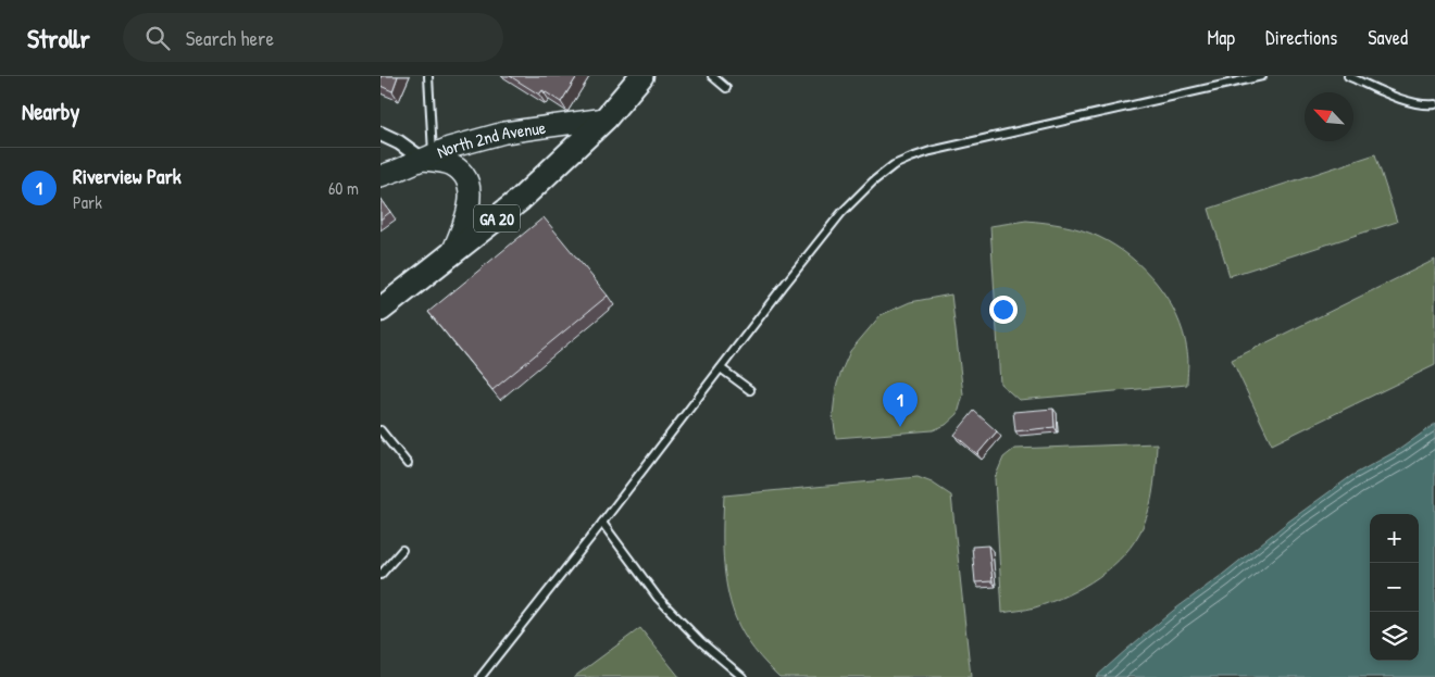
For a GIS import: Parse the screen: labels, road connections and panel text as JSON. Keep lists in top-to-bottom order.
{
  "streets": {
    "main road": ["GA 20"],
    "street": ["North 2nd Avenue"]
  },
  "crossings": [
    ["North 2nd Avenue", "GA 20"]
  ],
  "north": "top left",
  "page": {
    "header": "Strollr",
    "search": "Search here",
    "nav": ["Map", "Directions", "Saved"],
    "heading": "Nearby",
    "list": [
      {
        "mark": "1",
        "name": "Riverview Park",
        "note": "Park",
        "value": "60 m"
      }
    ],
    "pins": "1",
    "map_buttons": ["+", "−"]
  }
}
